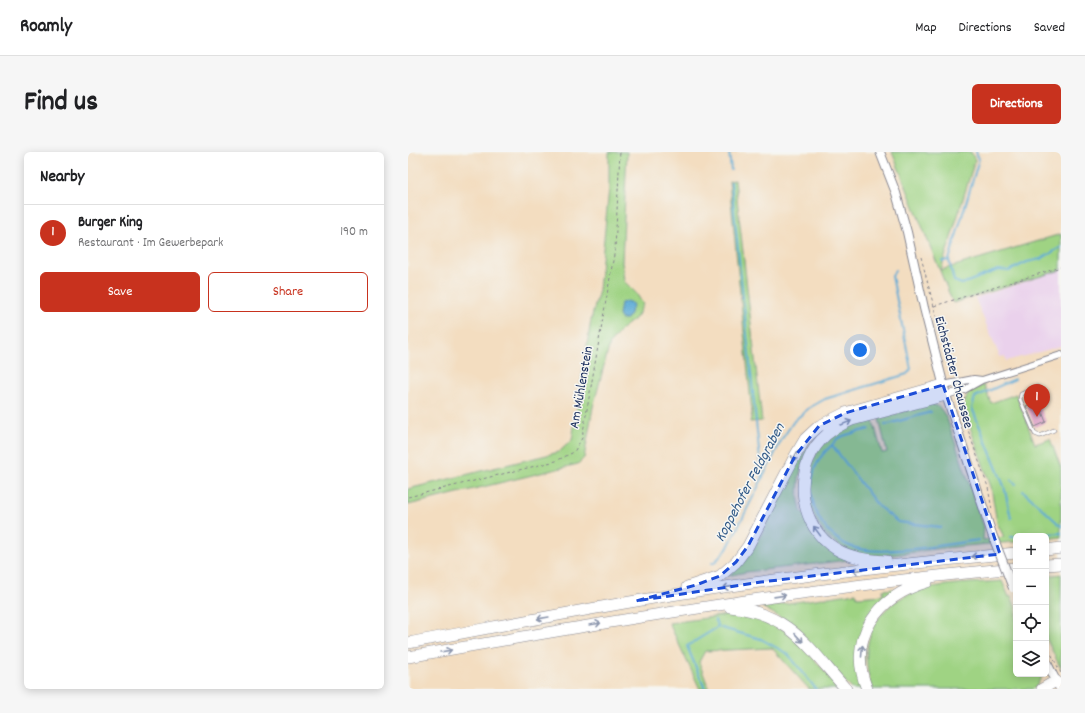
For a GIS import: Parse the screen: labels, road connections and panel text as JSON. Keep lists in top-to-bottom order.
{
  "streets": {
    "main road": ["Eichstädter Chaussee"],
    "path": ["Am Mühlenstein"]
  },
  "water": ["Koppehofer Feldgraben"],
  "page": {
    "header": "Roamly",
    "nav": ["Map", "Directions", "Saved"],
    "title": "Find us",
    "buttons": [
      "Directions",
      ["Save", "Share"]
    ],
    "heading": "Nearby",
    "list": [
      {
        "mark": "1",
        "name": "Burger King",
        "note": "Restaurant · Im Gewerbepark",
        "value": "190 m"
      }
    ],
    "pins": "1",
    "map_buttons": ["+", "−"]
  }
}
